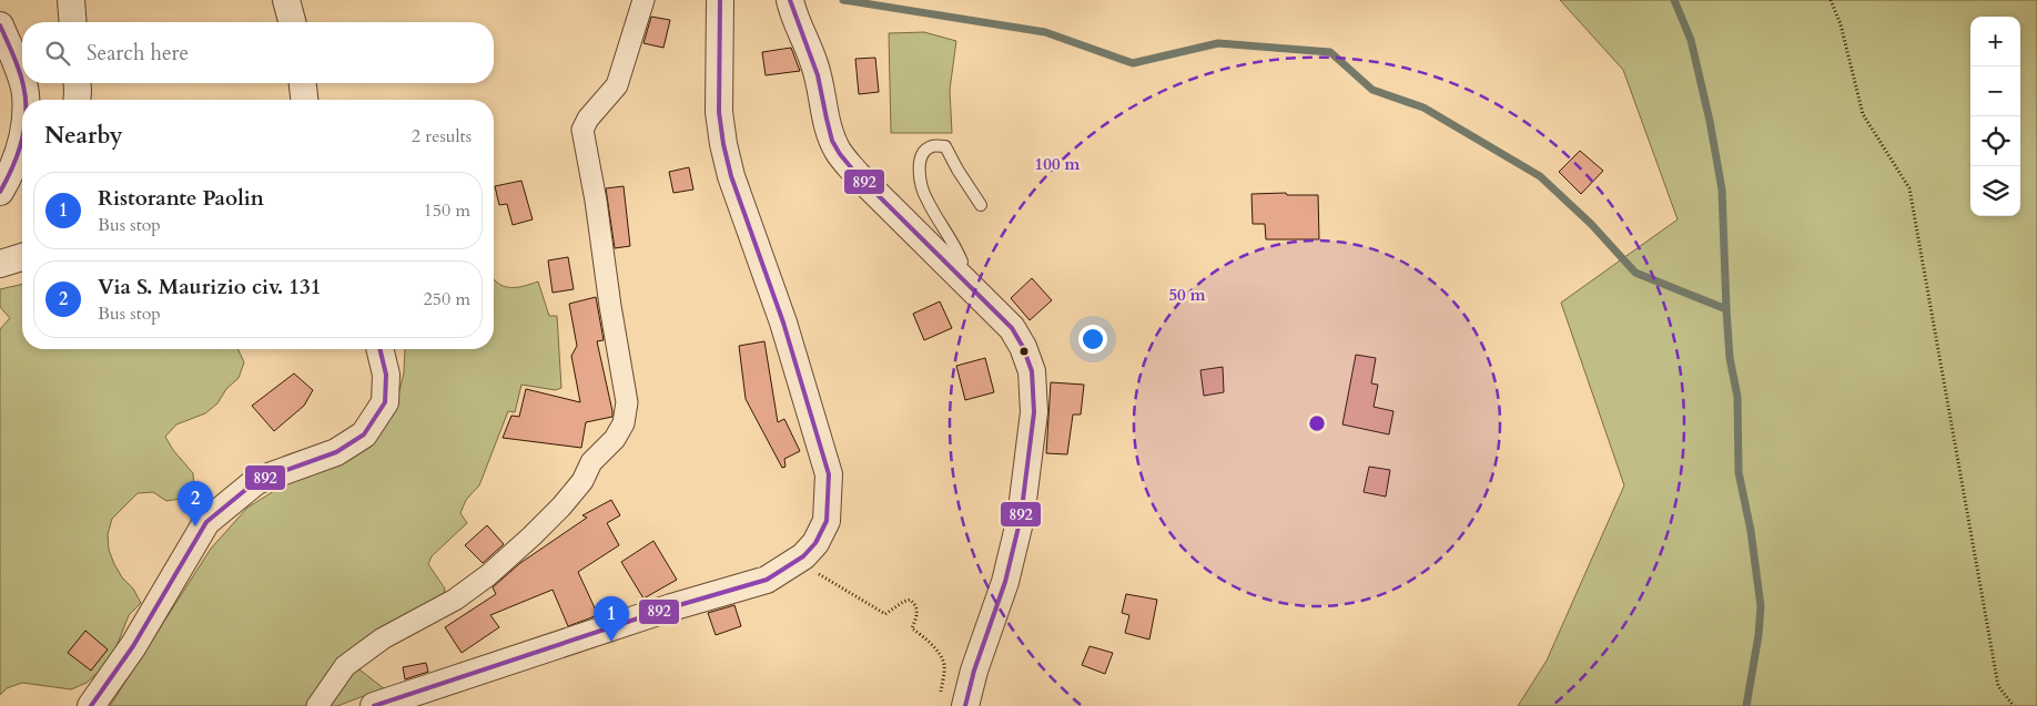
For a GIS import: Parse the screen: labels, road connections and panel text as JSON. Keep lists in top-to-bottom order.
{
  "lines": ["transit line 892"],
  "page": {
    "map_buttons": ["+", "−"],
    "search": "Search here",
    "heading": ["Nearby", "2 results"],
    "list": [
      {
        "mark": "1",
        "name": "Ristorante Paolin",
        "note": "Bus stop",
        "value": "150 m"
      },
      {
        "mark": "2",
        "name": "Via S. Maurizio civ. 131",
        "note": "Bus stop",
        "value": "250 m"
      }
    ],
    "pins": ["2", "1"]
  },
  "rings": ["100 m", "50 m"]
}
